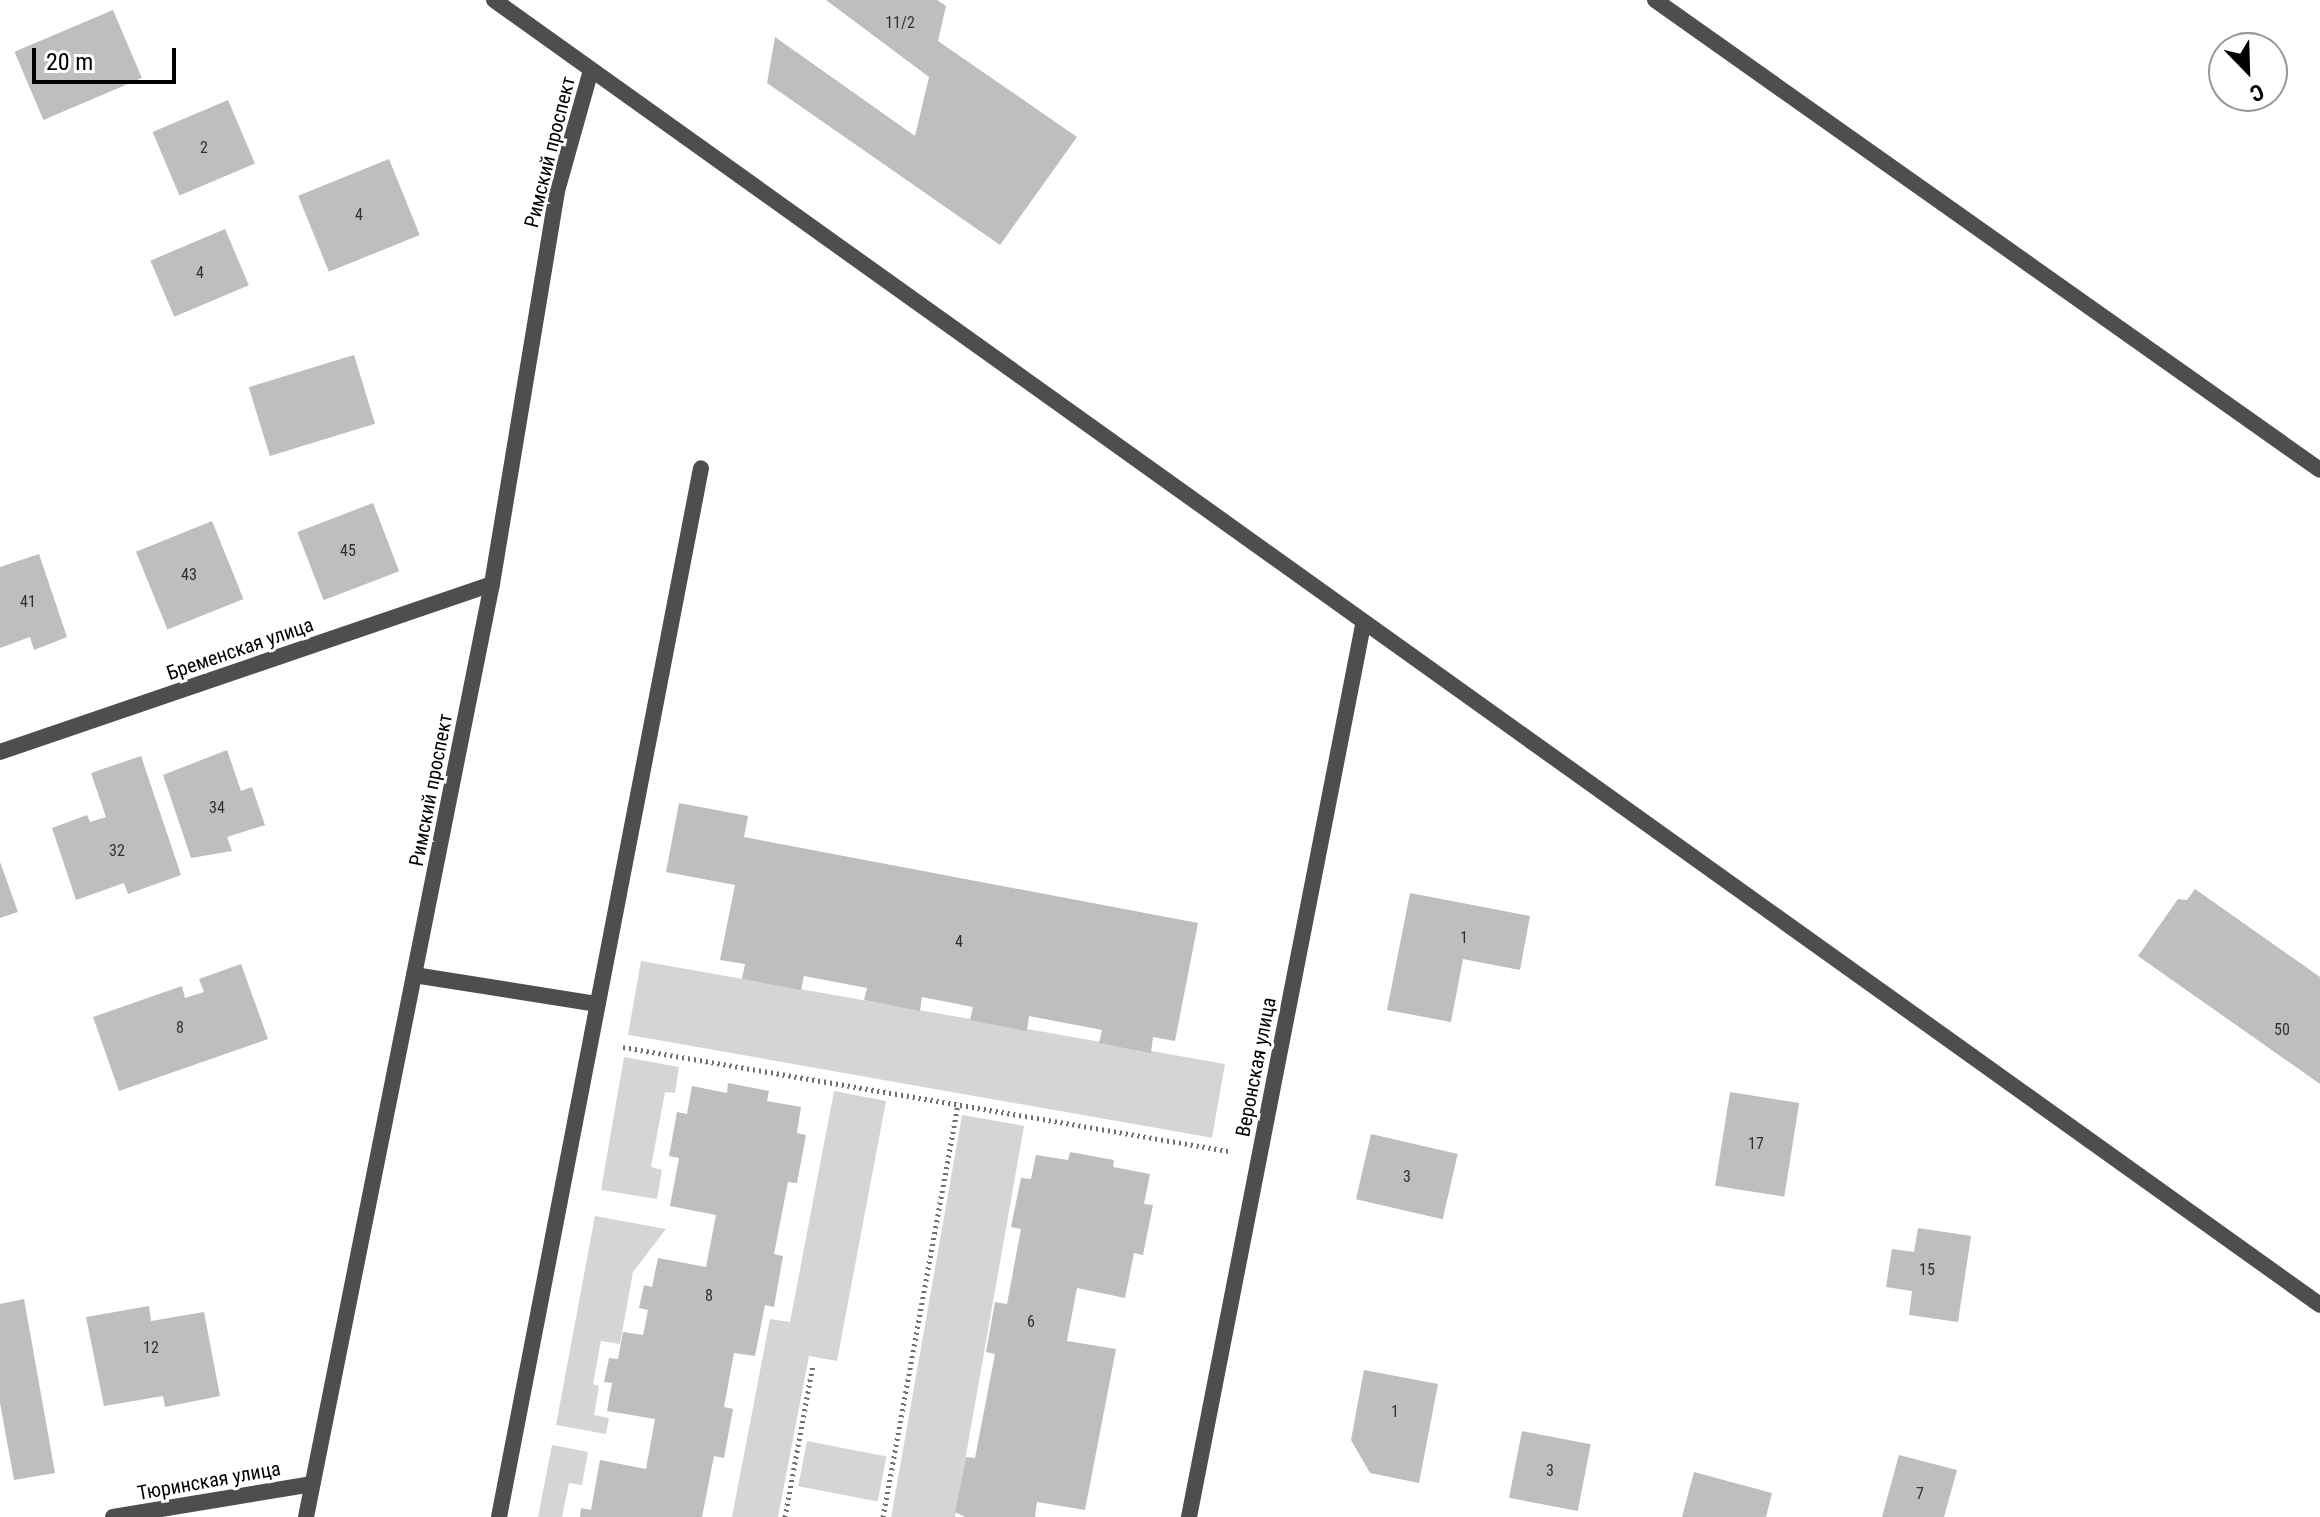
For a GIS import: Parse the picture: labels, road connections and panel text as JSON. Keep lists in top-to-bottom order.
{
  "streets": {
    "street": [
      "Римский проспект",
      "Бременская улица",
      "Веронская улица",
      "Тюринская улица"
    ]
  },
  "crossings": [
    ["Римский проспект", "Бременская улица"],
    ["Римский проспект", "Тюринская улица"]
  ],
  "house_numbers": [
    "11/2",
    "2",
    "4",
    "4",
    "45",
    "43",
    "41",
    "34",
    "32",
    "1",
    "4",
    "8",
    "50",
    "17",
    "3",
    "15",
    "8",
    "6",
    "12",
    "1",
    "3",
    "7"
  ],
  "scale_bar": "20 m",
  "north": "bottom right"
}
